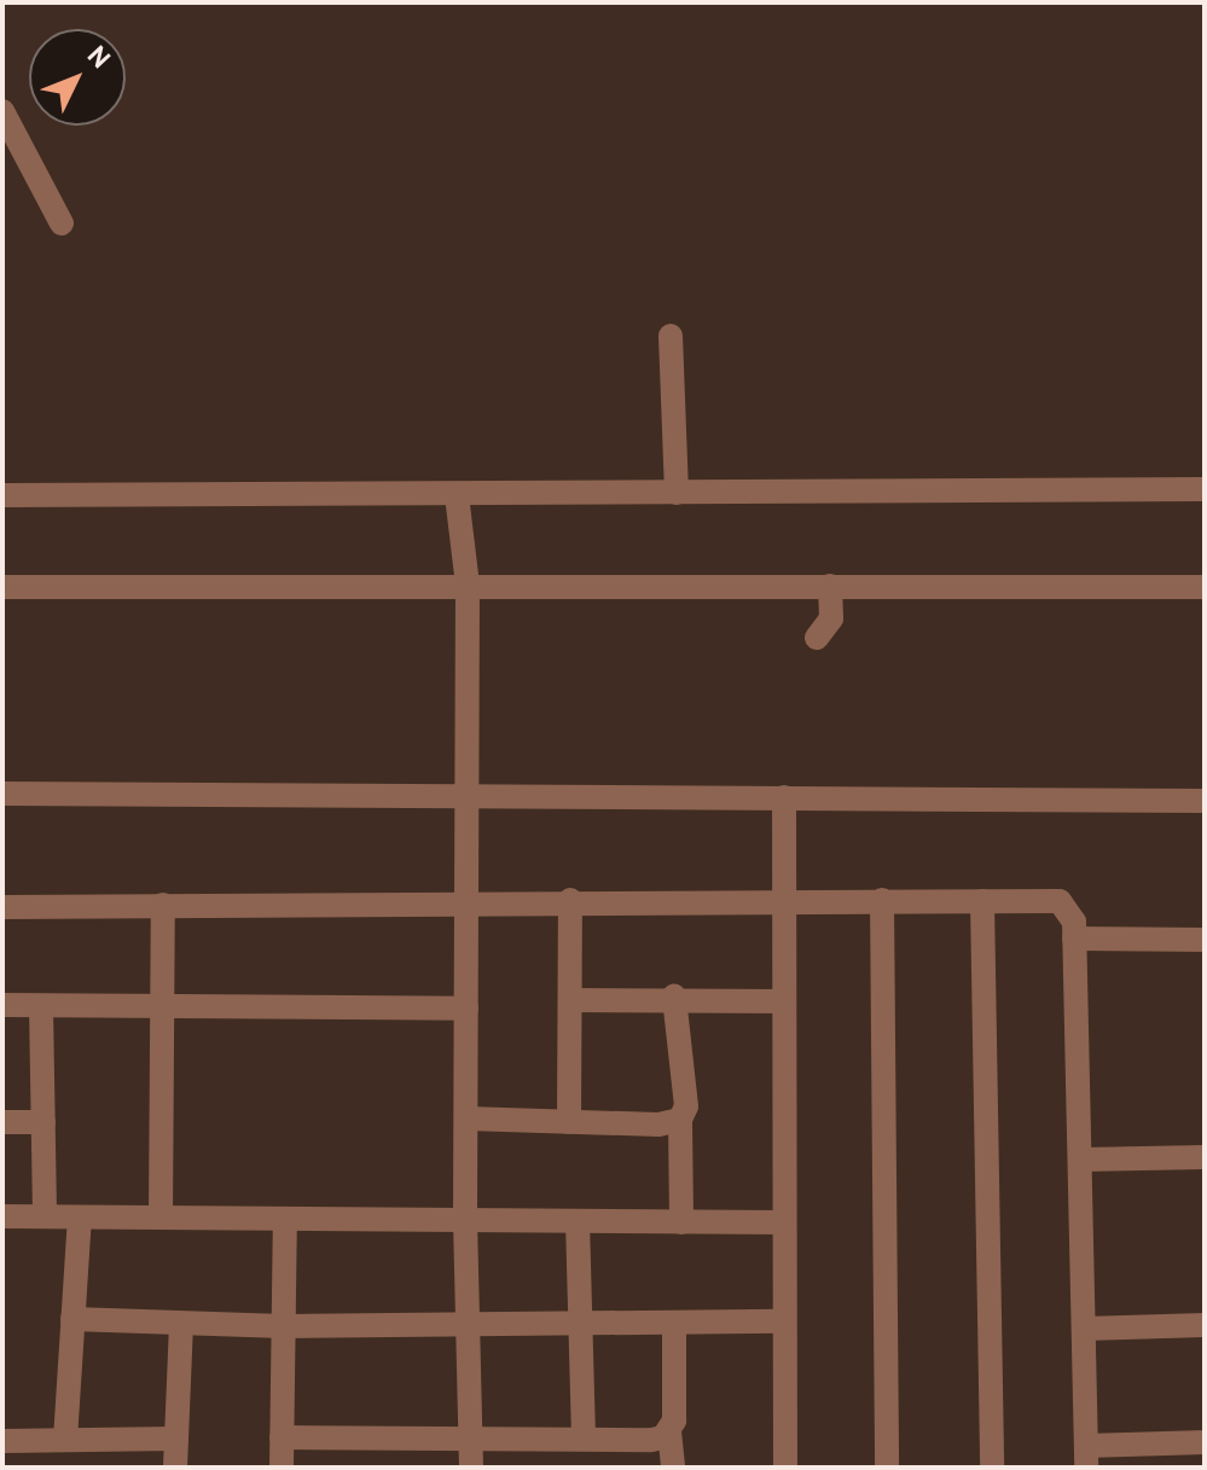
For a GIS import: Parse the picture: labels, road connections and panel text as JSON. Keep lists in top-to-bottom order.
{
  "north": "top right"
}
